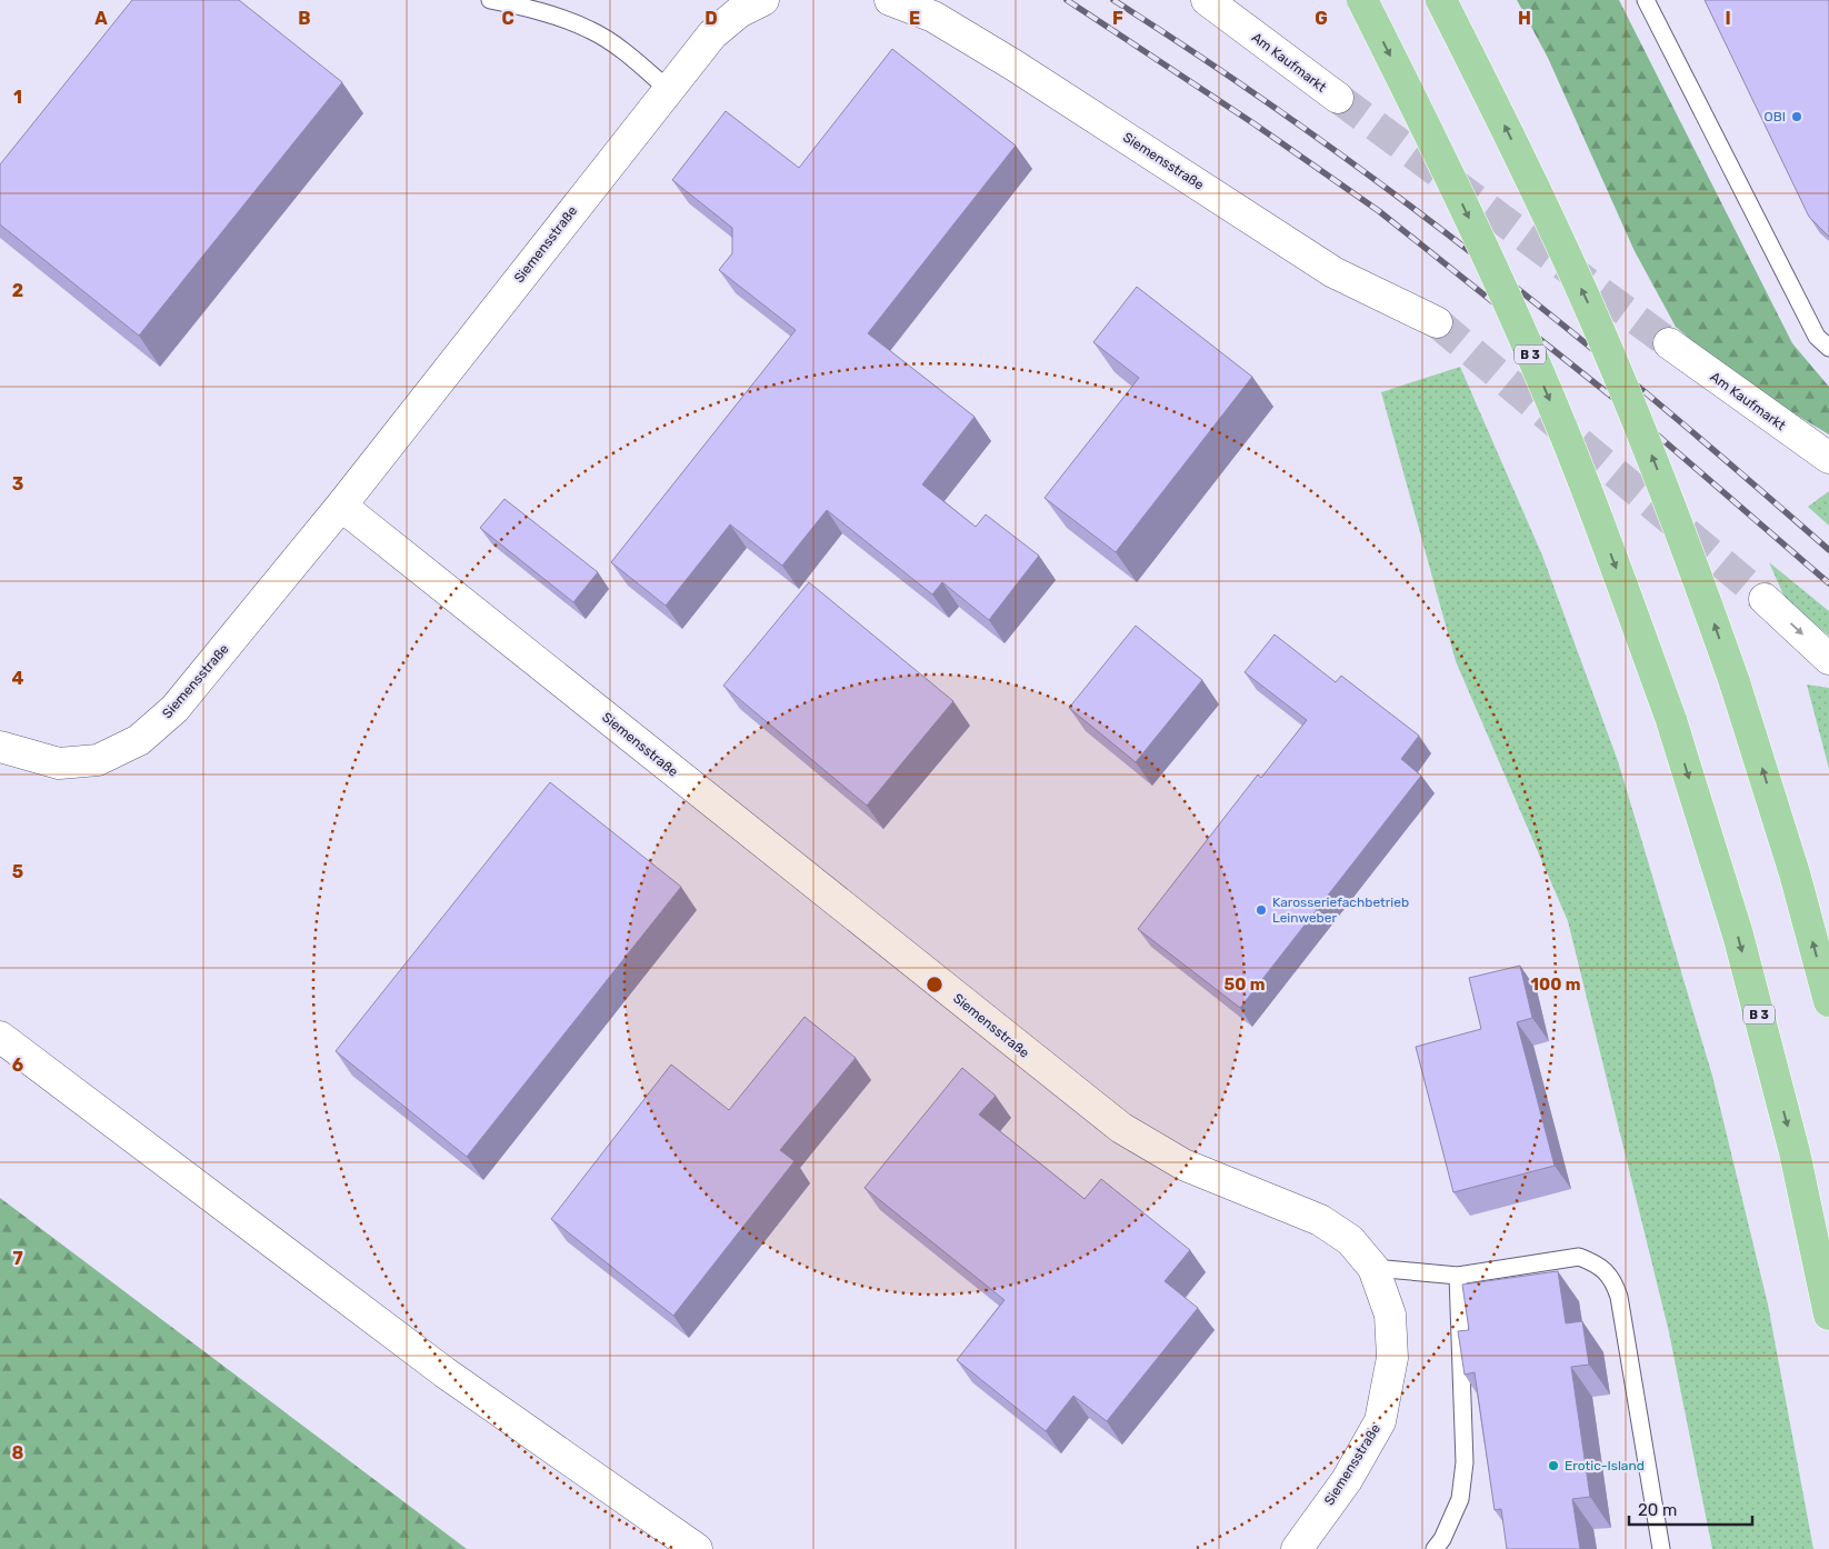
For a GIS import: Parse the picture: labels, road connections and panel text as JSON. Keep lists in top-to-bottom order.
{
  "streets": {
    "highway": ["B 3"],
    "street": ["Am Kaufmarkt", "Siemensstraße"]
  },
  "places": ["OBI", "Karosseriefachbetrieb Leinweber", "Erotic-Island"],
  "scale_bar": "20 m",
  "grid": {
    "columns": [
      "A",
      "B",
      "C",
      "D",
      "E",
      "F",
      "G",
      "H",
      "I"
    ],
    "rows": [
      "1",
      "2",
      "3",
      "4",
      "5",
      "6",
      "7",
      "8"
    ]
  },
  "rings": ["50 m", "100 m"]
}
